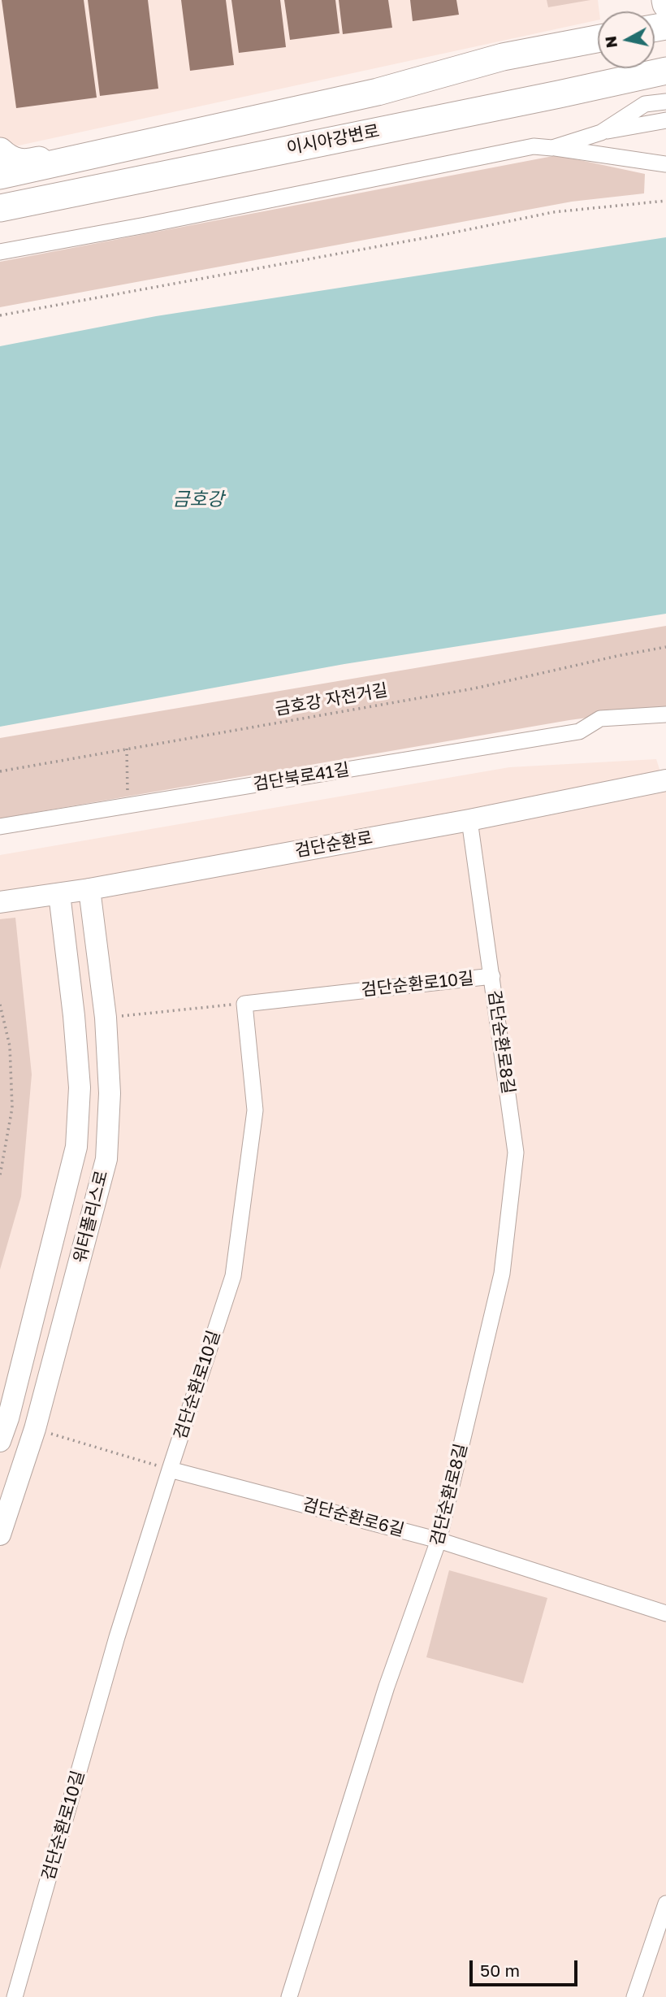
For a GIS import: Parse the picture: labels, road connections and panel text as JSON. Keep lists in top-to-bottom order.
{
  "streets": {
    "highway": ["이시아강변로"],
    "main road": ["검단순환로", "워터폴리스로"],
    "street": [
      "검단북로41길",
      "검단순환로10길",
      "검단순환로8길",
      "검단순환로6길"
    ],
    "path": ["금호강 자전거길"]
  },
  "crossings": [
    ["검단순환로", "검단순환로8길"],
    ["검단순환로", "워터폴리스로"],
    ["검단순환로10길", "검단순환로8길"],
    ["검단순환로10길", "검단순환로6길"],
    ["검단순환로8길", "검단순환로6길"]
  ],
  "water": ["금호강"],
  "scale_bar": "50 m",
  "north": "left"
}
